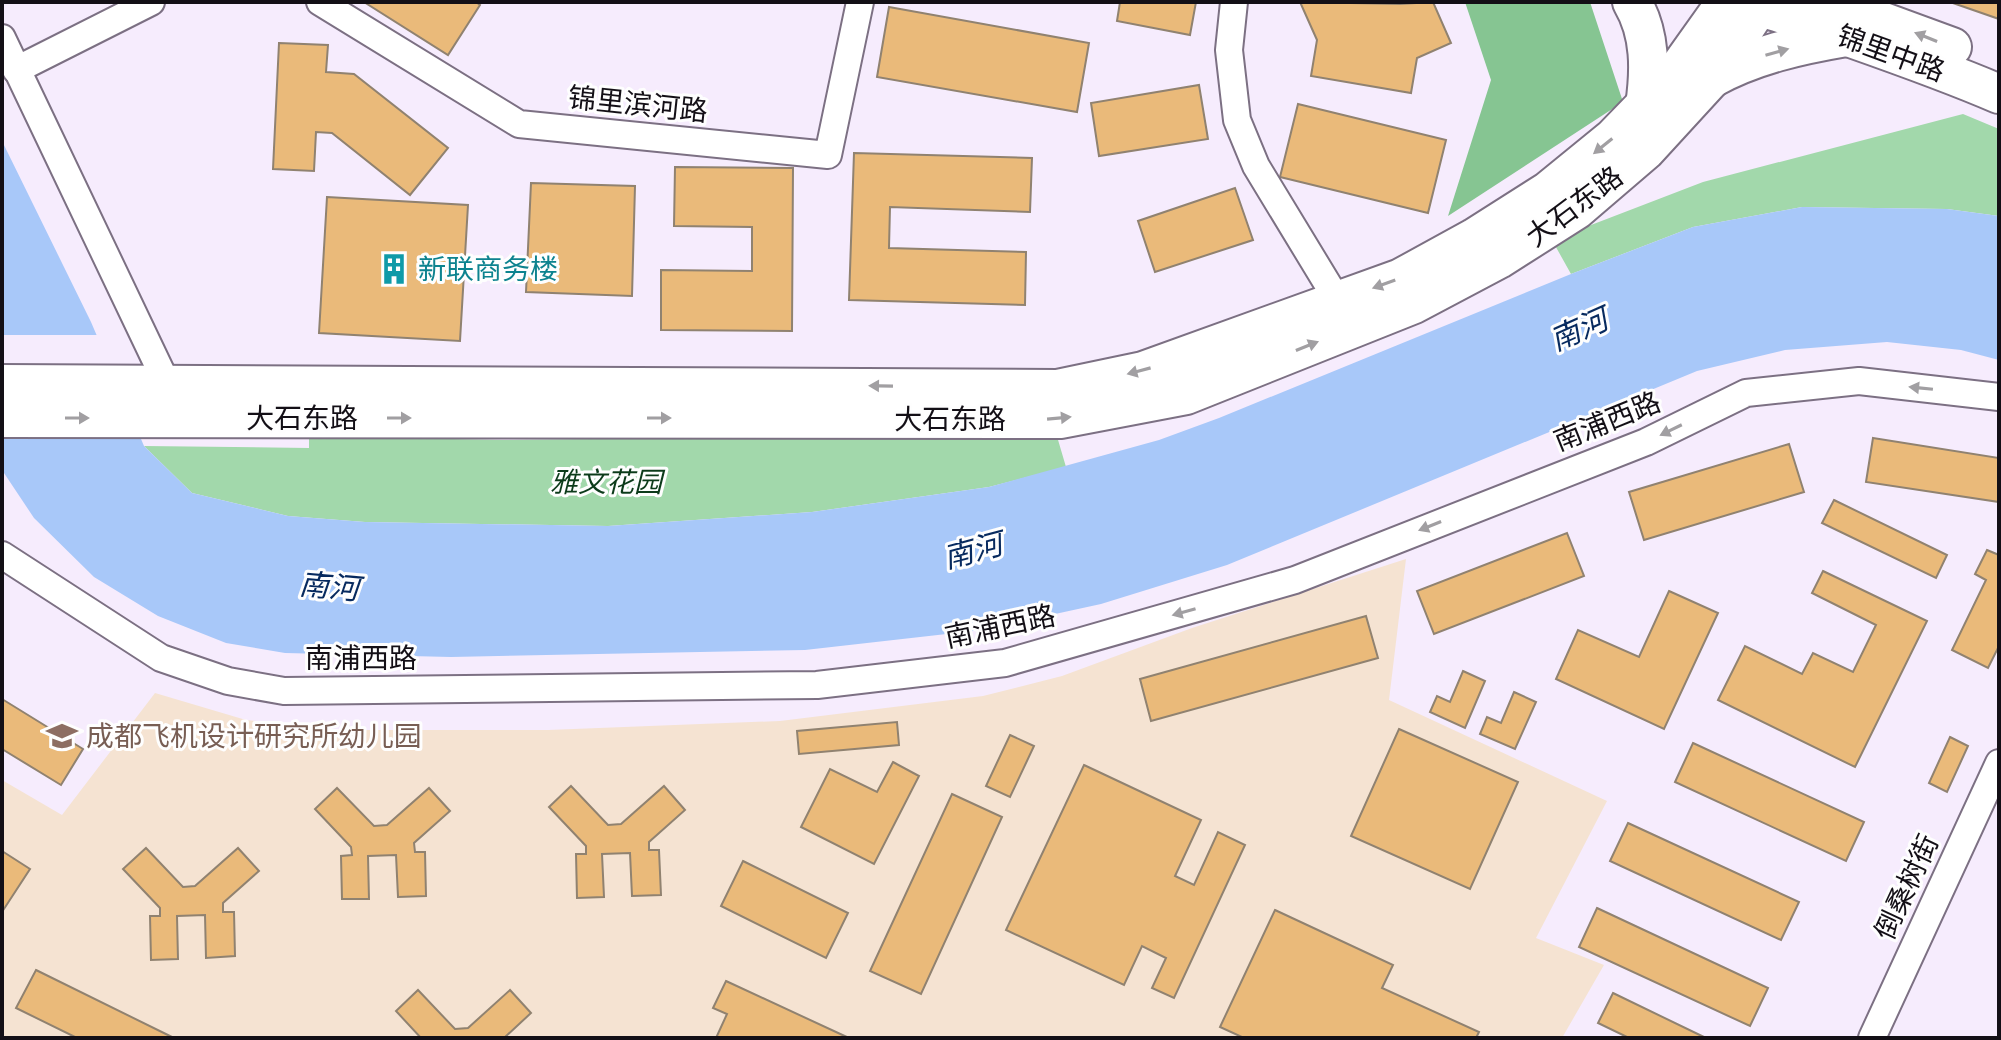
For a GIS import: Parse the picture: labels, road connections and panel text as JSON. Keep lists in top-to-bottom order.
{
  "streets": {
    "main road": ["锦里中路", "大石东路"],
    "street": ["锦里滨河路", "南浦西路", "倒桑树街"]
  },
  "crossings": [
    ["锦里中路", "大石东路"]
  ],
  "one_way": ["南浦西路"],
  "water": ["南河"],
  "parks": ["雅文花园"],
  "places": {
    "building": ["新联商务楼"],
    "school or university": ["成都飞机设计研究所幼儿园"]
  }
}
